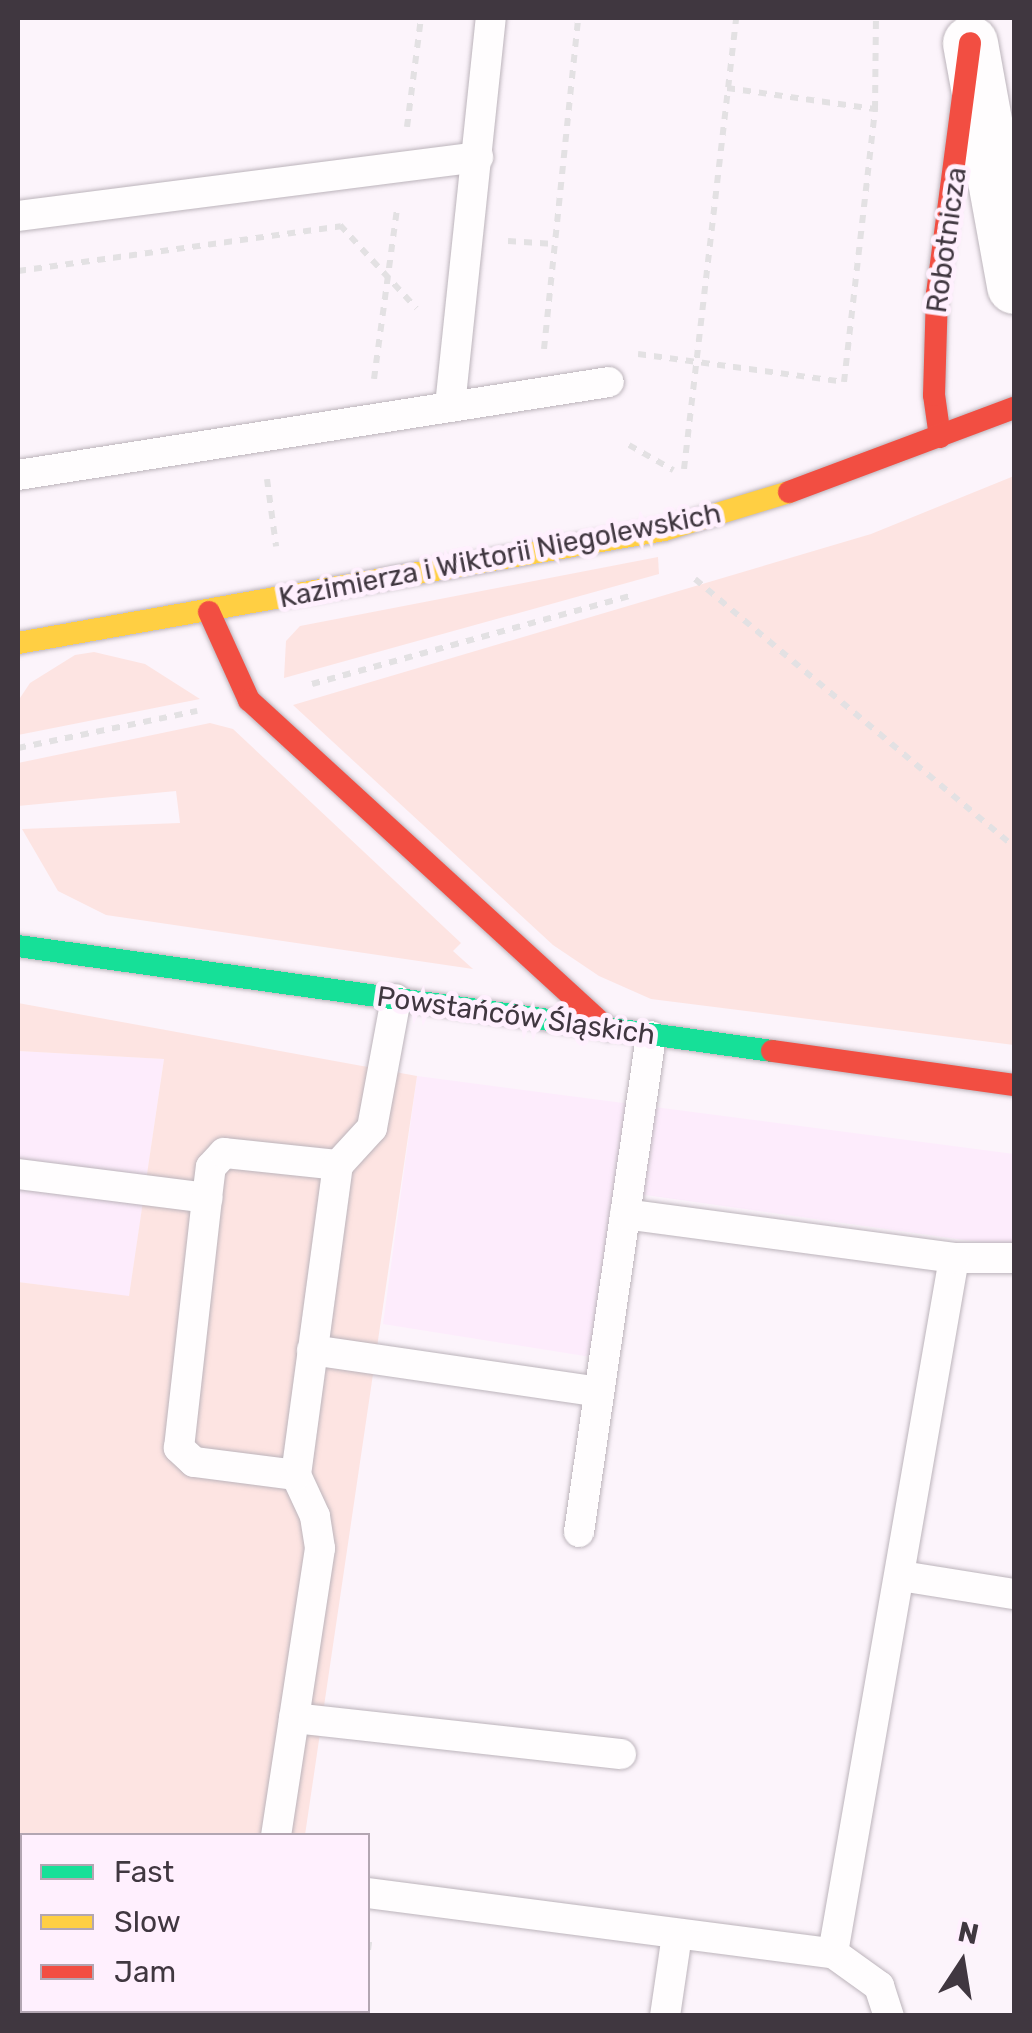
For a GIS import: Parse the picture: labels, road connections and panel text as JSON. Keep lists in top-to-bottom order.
{
  "streets": {
    "street": ["Robotnicza", "Kazimierza i Wiktorii Niegolewskich", "Powstańców Śląskich"]
  },
  "crossings": [
    ["Robotnicza", "Kazimierza i Wiktorii Niegolewskich"]
  ],
  "legend": ["Fast", "Slow", "Jam"],
  "north": "top"
}
